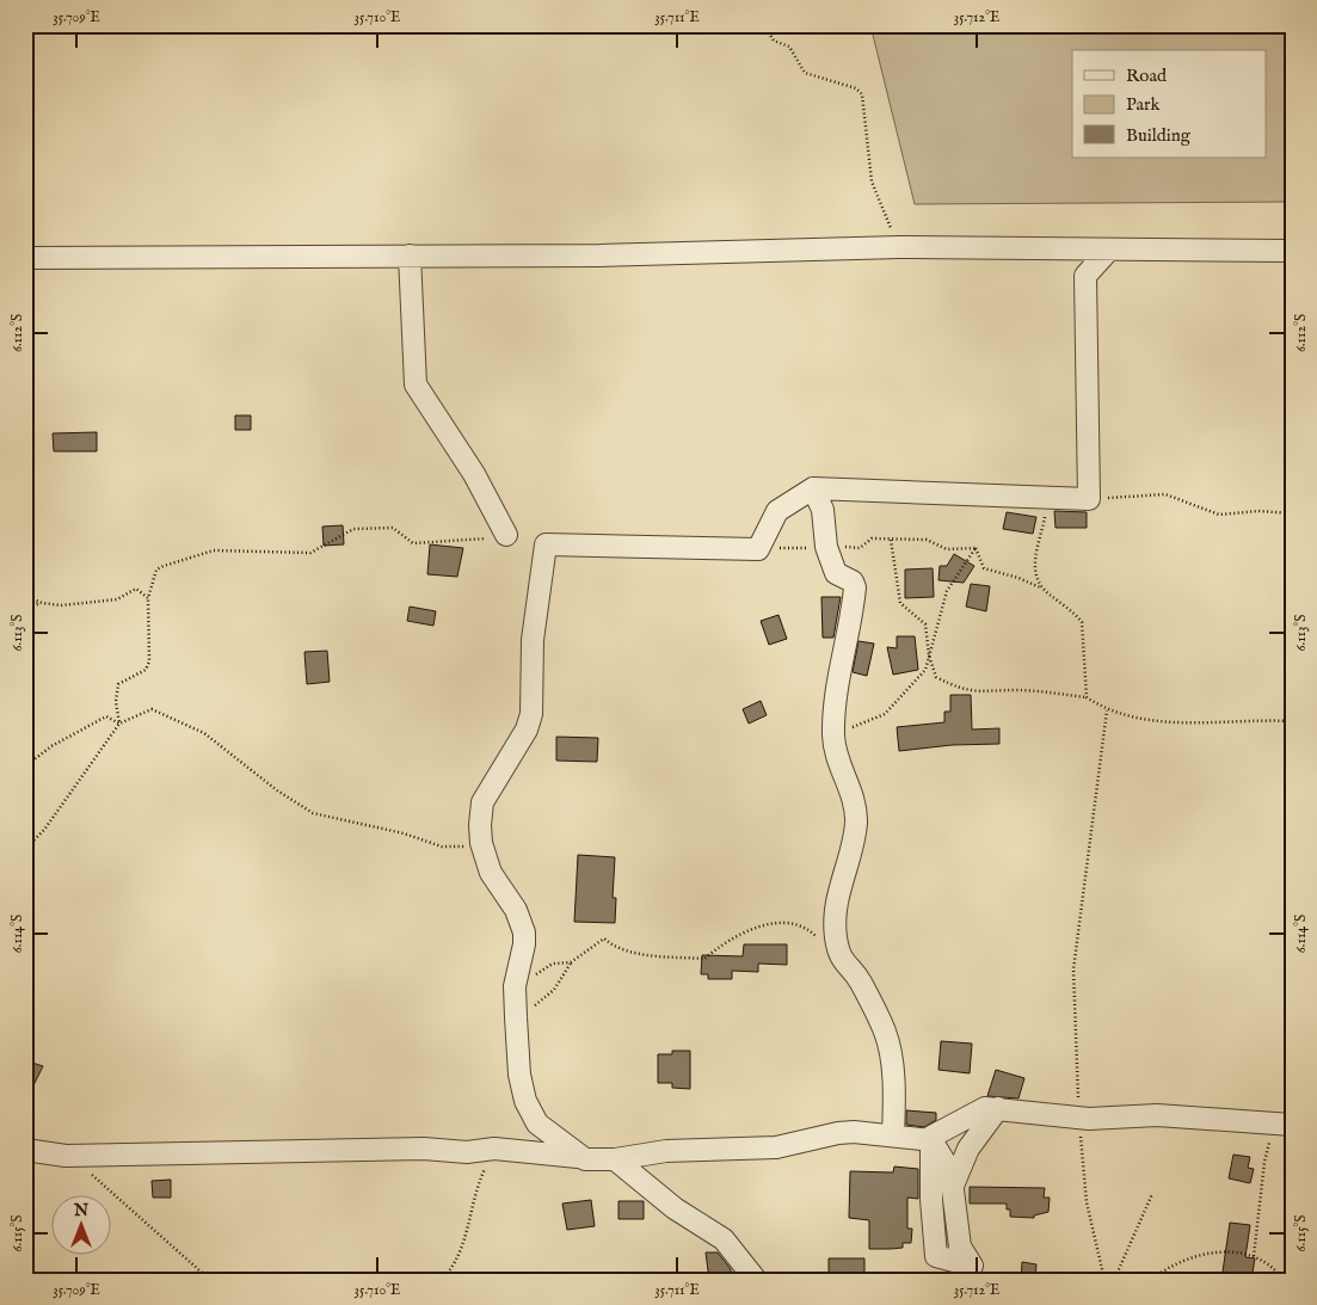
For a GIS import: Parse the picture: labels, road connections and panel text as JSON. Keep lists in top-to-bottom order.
{
  "legend": ["Road", "Park", "Building"],
  "north": "top",
  "coordinates": [
    "35.709°E",
    "35.710°E",
    "35.711°E",
    "35.712°E",
    "6.112°S",
    "6.113°S",
    "6.114°S",
    "6.115°S"
  ]
}
